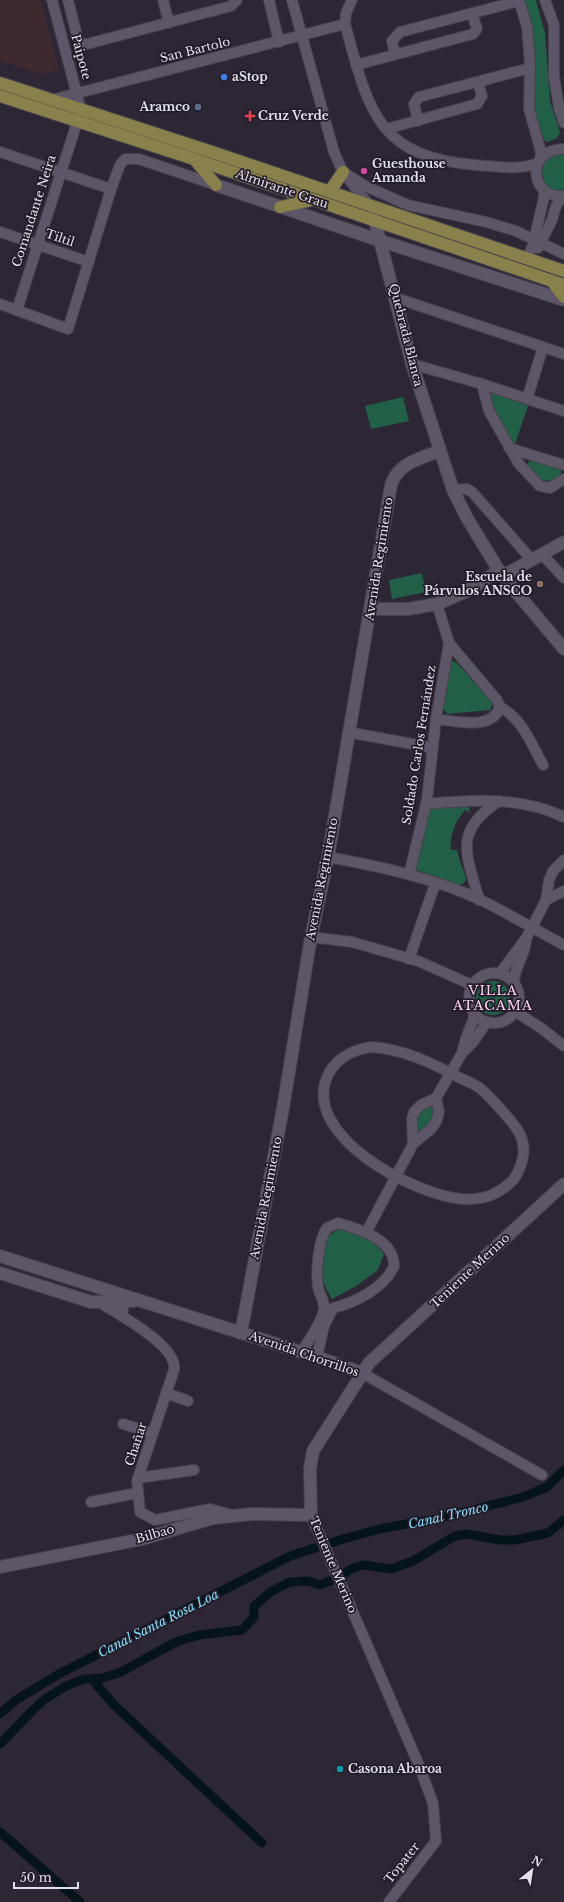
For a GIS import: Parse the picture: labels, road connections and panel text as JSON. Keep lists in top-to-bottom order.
{
  "streets": {
    "main road": ["Almirante Grau"],
    "street": [
      "San Bartolo",
      "Paipote",
      "Comandante Neira",
      "Tiltil",
      "Quebrada Blanca",
      "Avenida Regimiento",
      "Soldado Carlos Fernández",
      "Teniente Merino",
      "Avenida Chorrillos",
      "Chañar",
      "Bilbao",
      "Topater"
    ]
  },
  "crossings": [
    ["San Bartolo", "Paipote"],
    ["San Bartolo", "Almirante Grau"],
    ["San Bartolo", "Quebrada Blanca"],
    ["Paipote", "Almirante Grau"],
    ["Paipote", "Comandante Neira"],
    ["Almirante Grau", "Comandante Neira"],
    ["Almirante Grau", "Quebrada Blanca"],
    ["Comandante Neira", "Tiltil"],
    ["Quebrada Blanca", "Avenida Regimiento"],
    ["Avenida Regimiento", "Avenida Chorrillos"],
    ["Teniente Merino", "Avenida Chorrillos"],
    ["Teniente Merino", "Bilbao"],
    ["Teniente Merino", "Topater"],
    ["Chañar", "Bilbao"]
  ],
  "districts": ["VILLA ATACAMA"],
  "water": ["Canal Tronco", "Canal Santa Rosa Loa"],
  "places": {
    "other": [
      "aStop",
      "Aramco",
      "Guesthouse Amanda",
      "Escuela de Párvulos ANSCO",
      "Casona Abaroa"
    ],
    "health": ["Cruz Verde"]
  },
  "scale_bar": "50 m",
  "north": "top right"
}
